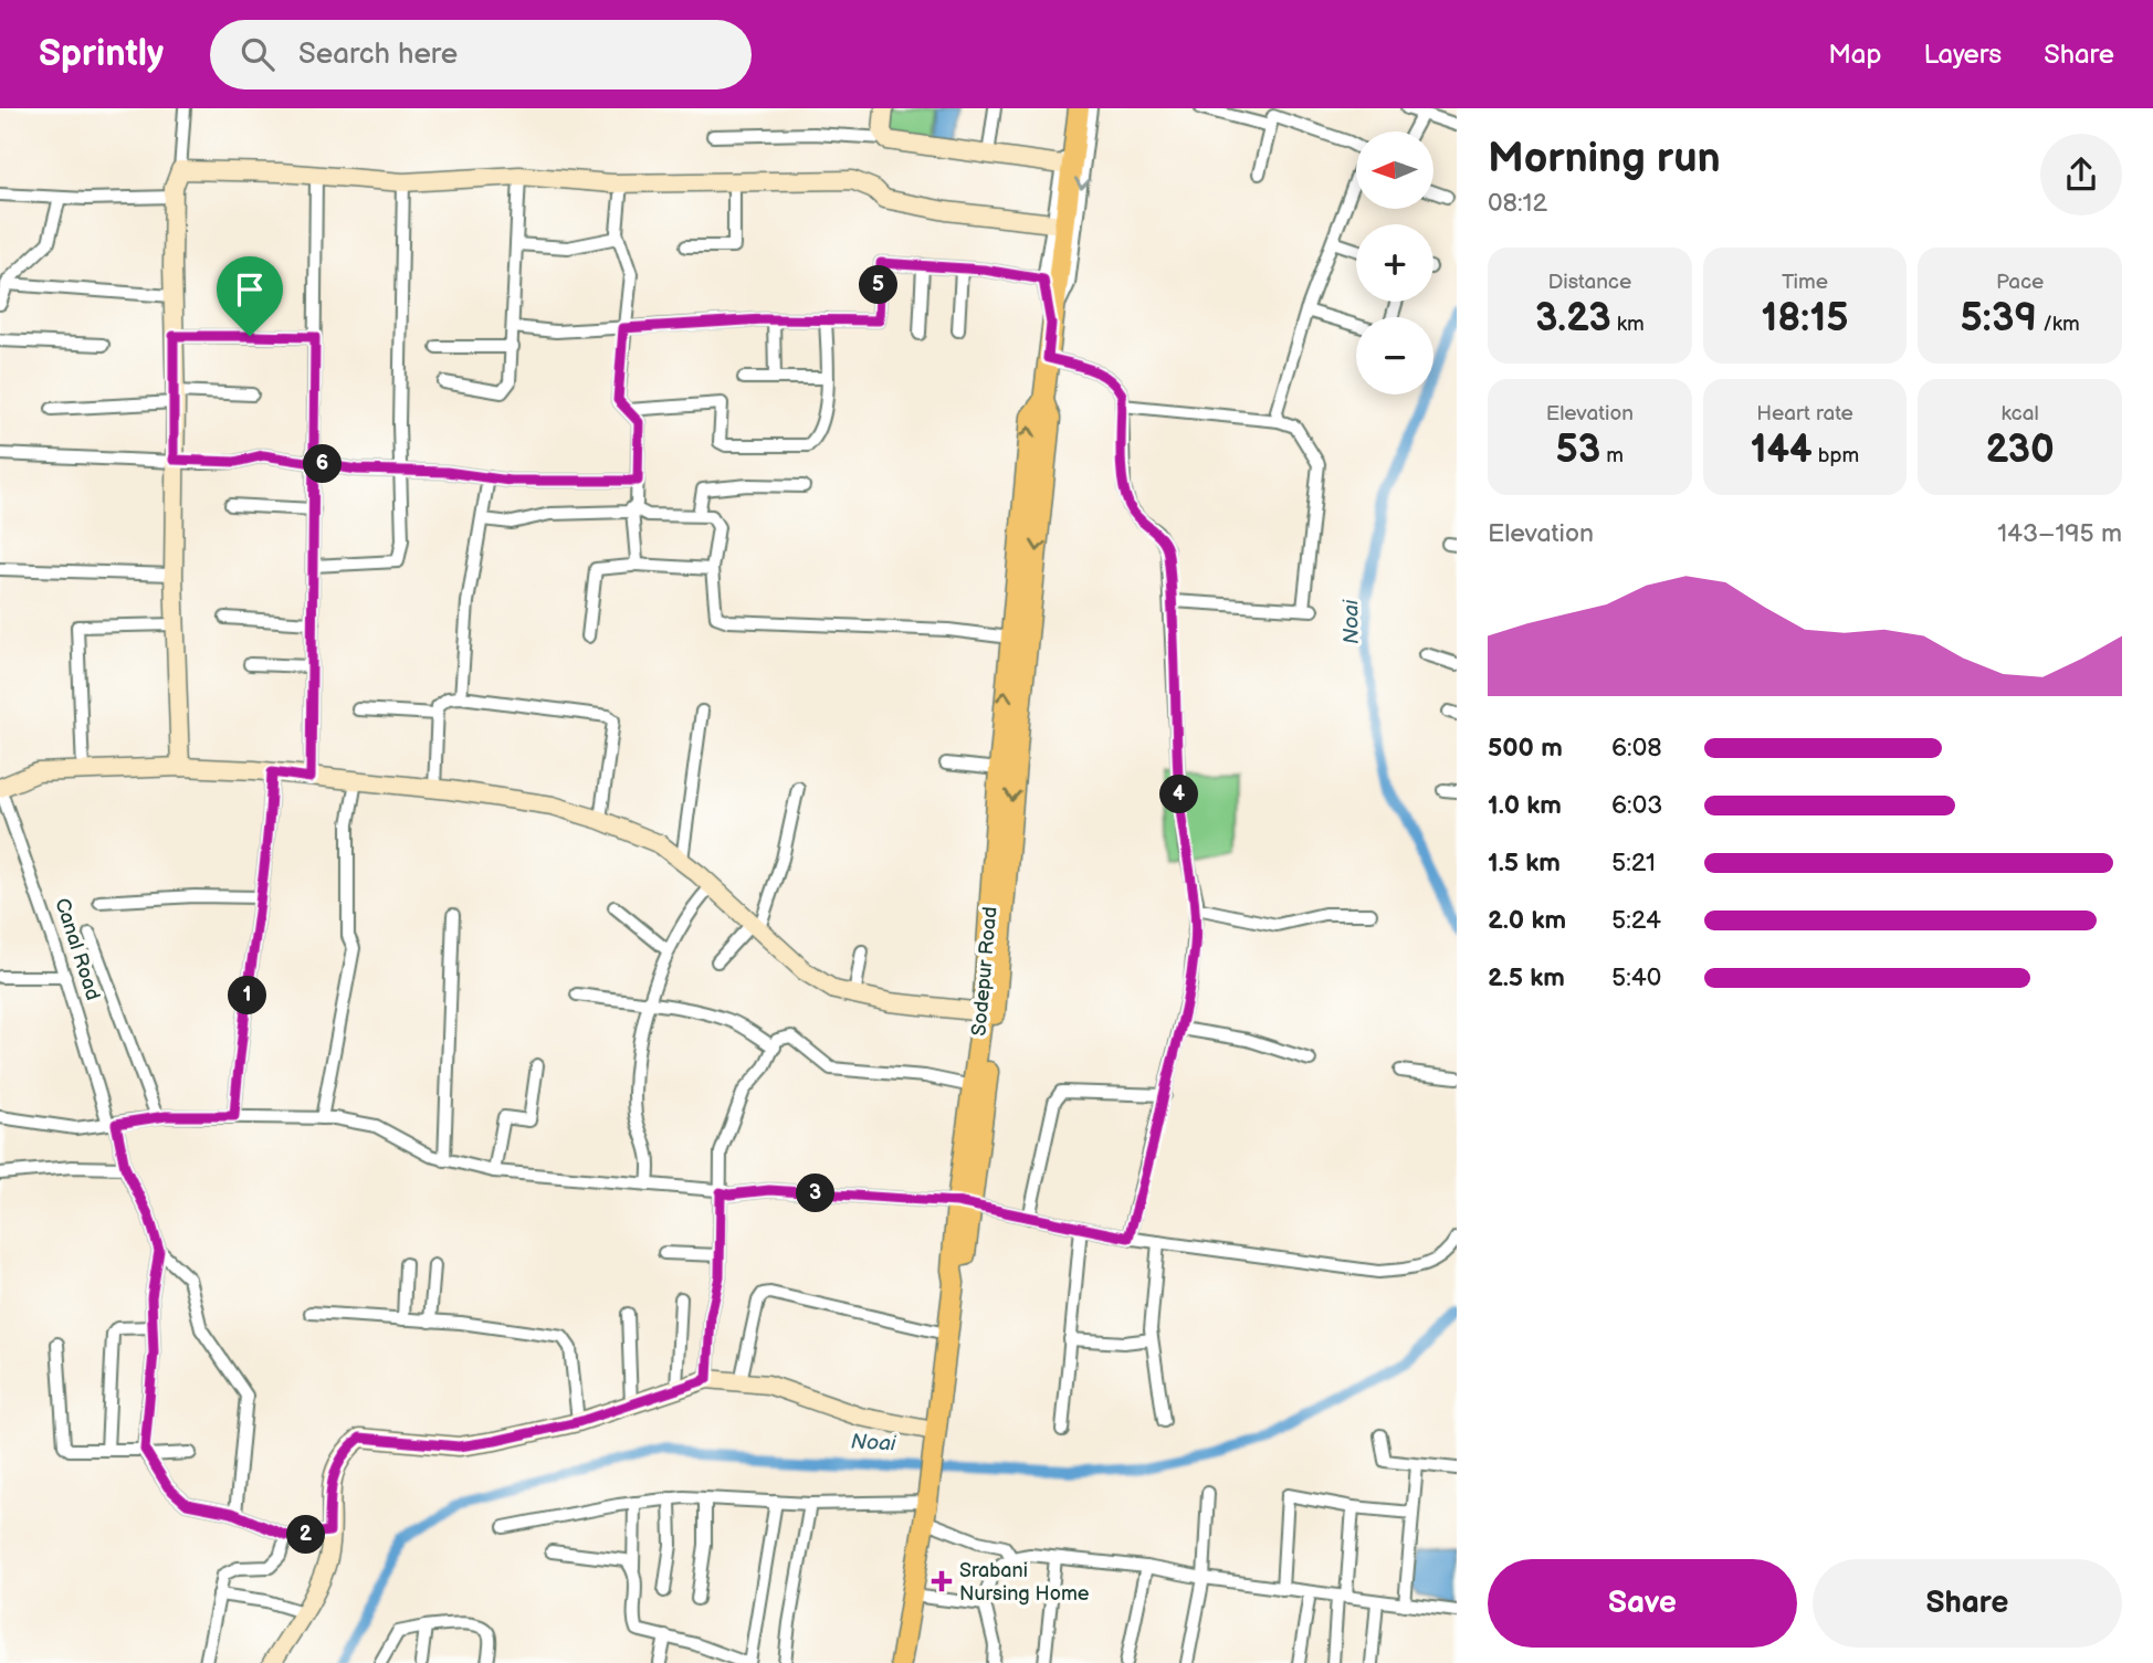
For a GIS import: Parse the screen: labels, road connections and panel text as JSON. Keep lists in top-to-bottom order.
{
  "streets": {
    "main road": ["Sodepur Road"],
    "street": ["Canal Road"]
  },
  "water": ["Noai"],
  "places": {
    "health": ["Srabani Nursing Home"]
  },
  "north": "left",
  "page": {
    "header": "Sprintly",
    "search": "Search here",
    "nav": ["Map", "Layers", "Share"],
    "heading": ["Morning run", "08:12"],
    "map_buttons": ["+", "−"],
    "stats": [
      ["Distance", "3.23 km"],
      ["Time", "18:15"],
      ["Pace", "5:39 /km"],
      ["Elevation", "53 m"],
      ["Heart rate", "144 bpm"],
      ["kcal", "230"]
    ],
    "pins": [
      "5",
      "6",
      "4",
      "1",
      "3",
      "2"
    ],
    "chart": ["Elevation", "143–195 m"],
    "list": [
      {
        "name": "500 m",
        "note": "6:08"
      },
      {
        "name": "1.0 km",
        "note": "6:03"
      },
      {
        "name": "1.5 km",
        "note": "5:21"
      },
      {
        "name": "2.0 km",
        "note": "5:24"
      },
      {
        "name": "2.5 km",
        "note": "5:40"
      }
    ],
    "buttons": ["Save", "Share"]
  }
}
